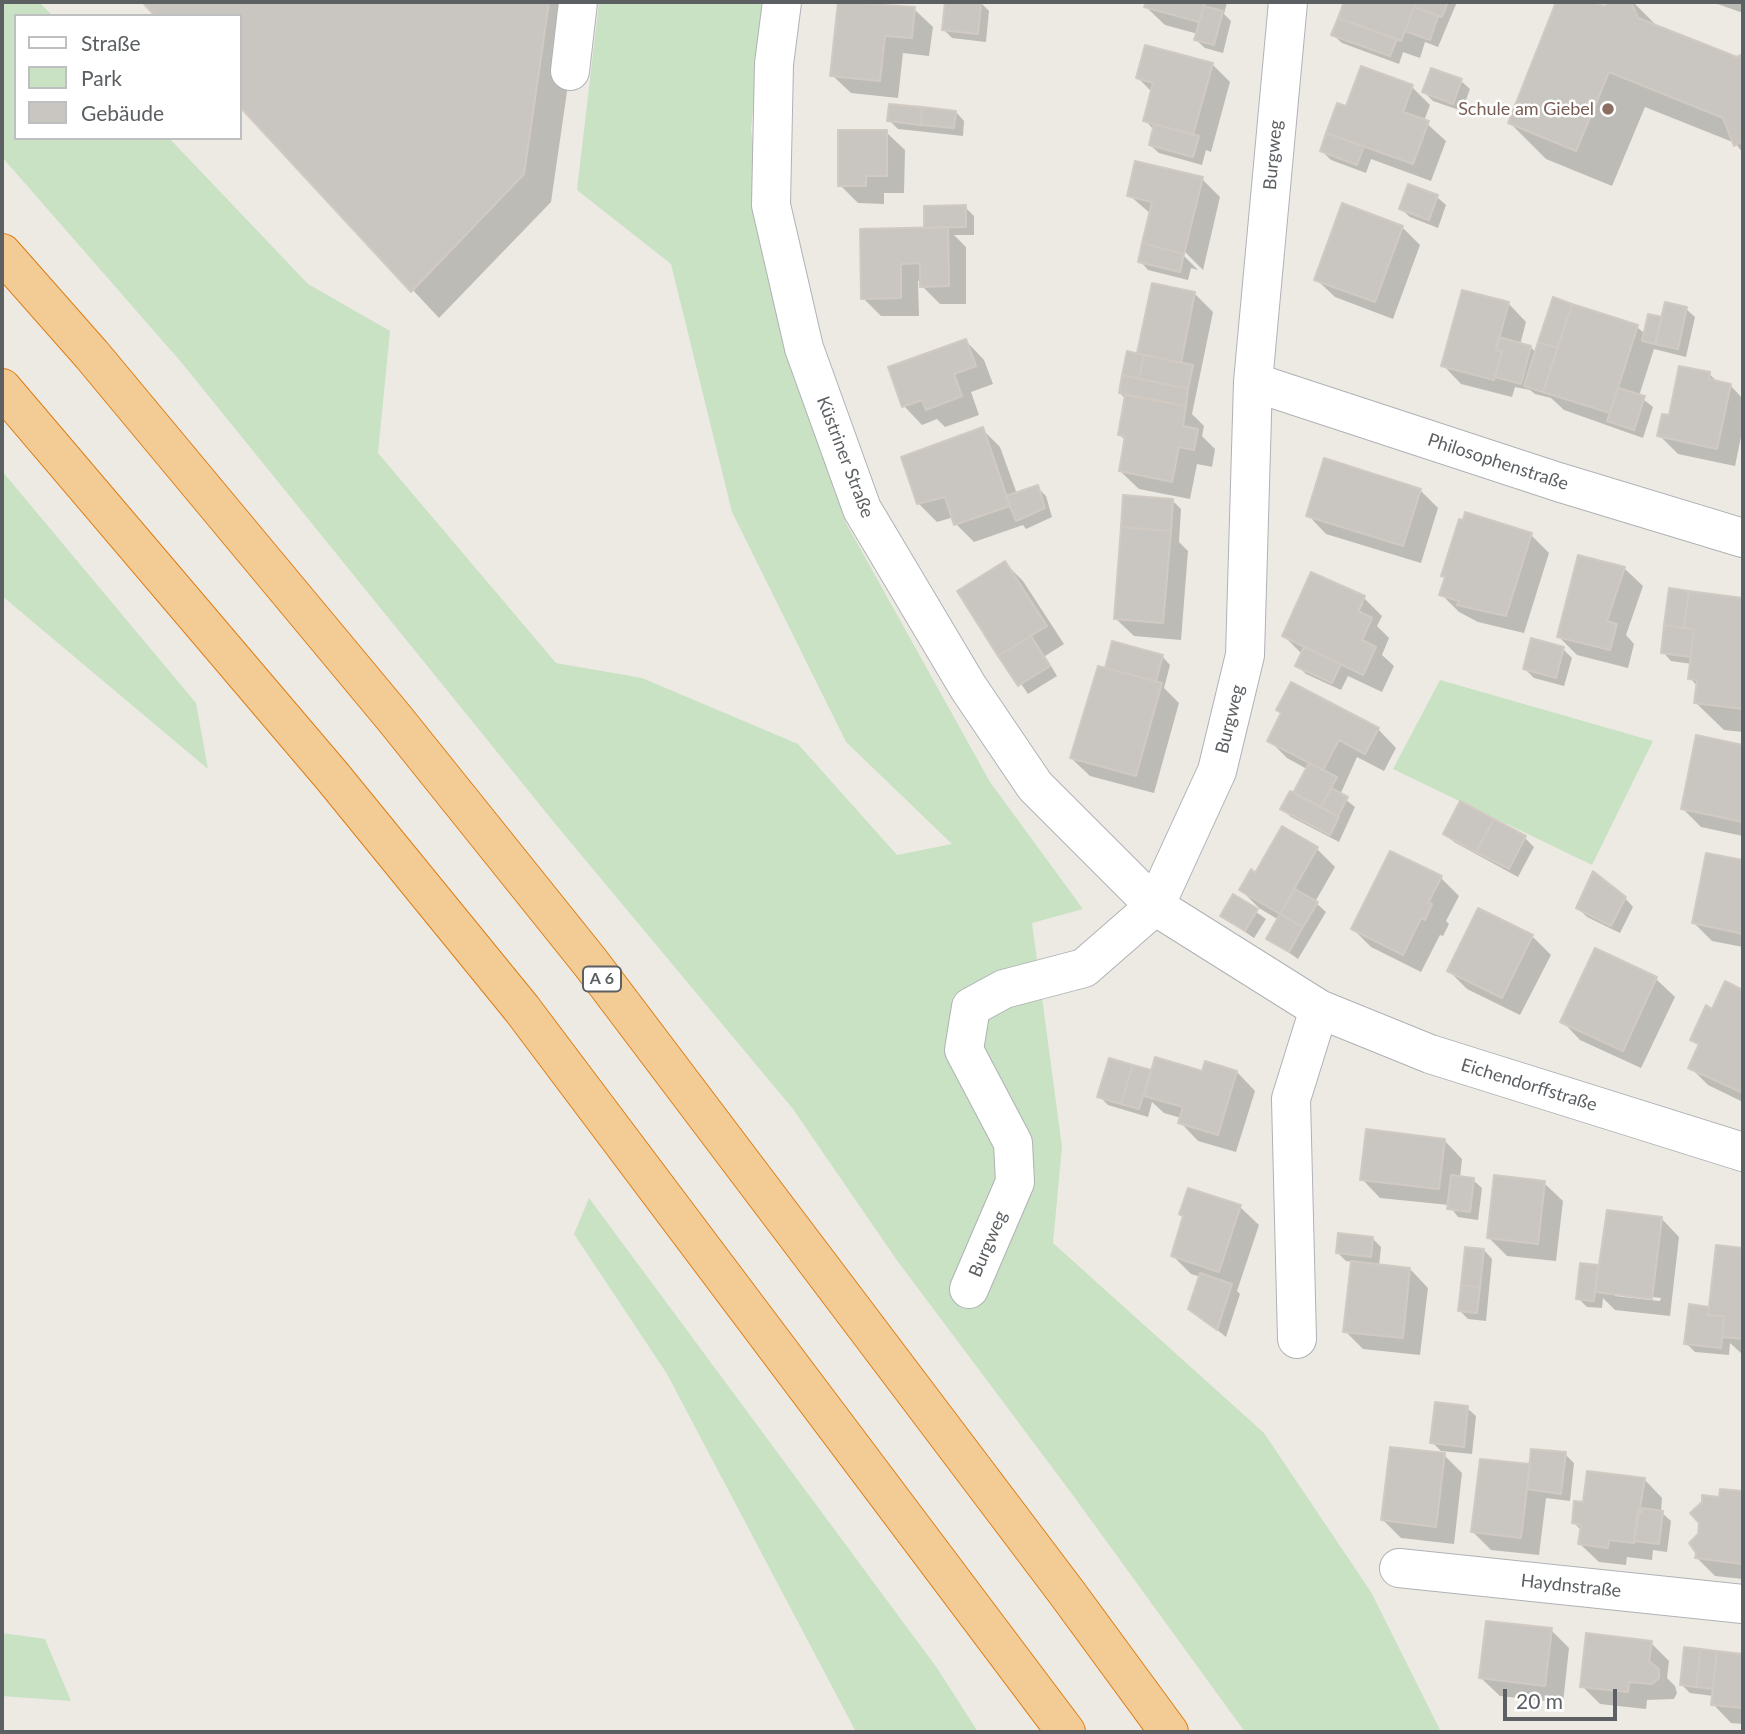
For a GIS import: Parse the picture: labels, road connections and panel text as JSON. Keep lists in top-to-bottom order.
{
  "streets": {
    "highway": ["A 6"],
    "street": [
      "Burgweg",
      "Küstriner Straße",
      "Philosophenstraße",
      "Eichendorffstraße",
      "Haydnstraße"
    ]
  },
  "crossings": [
    ["Burgweg", "Küstriner Straße"],
    ["Burgweg", "Philosophenstraße"],
    ["Burgweg", "Eichendorffstraße"],
    ["Küstriner Straße", "Eichendorffstraße"]
  ],
  "places": ["Schule am Giebel"],
  "legend": ["Straße", "Park", "Gebäude"],
  "scale_bar": "20 m"
}
